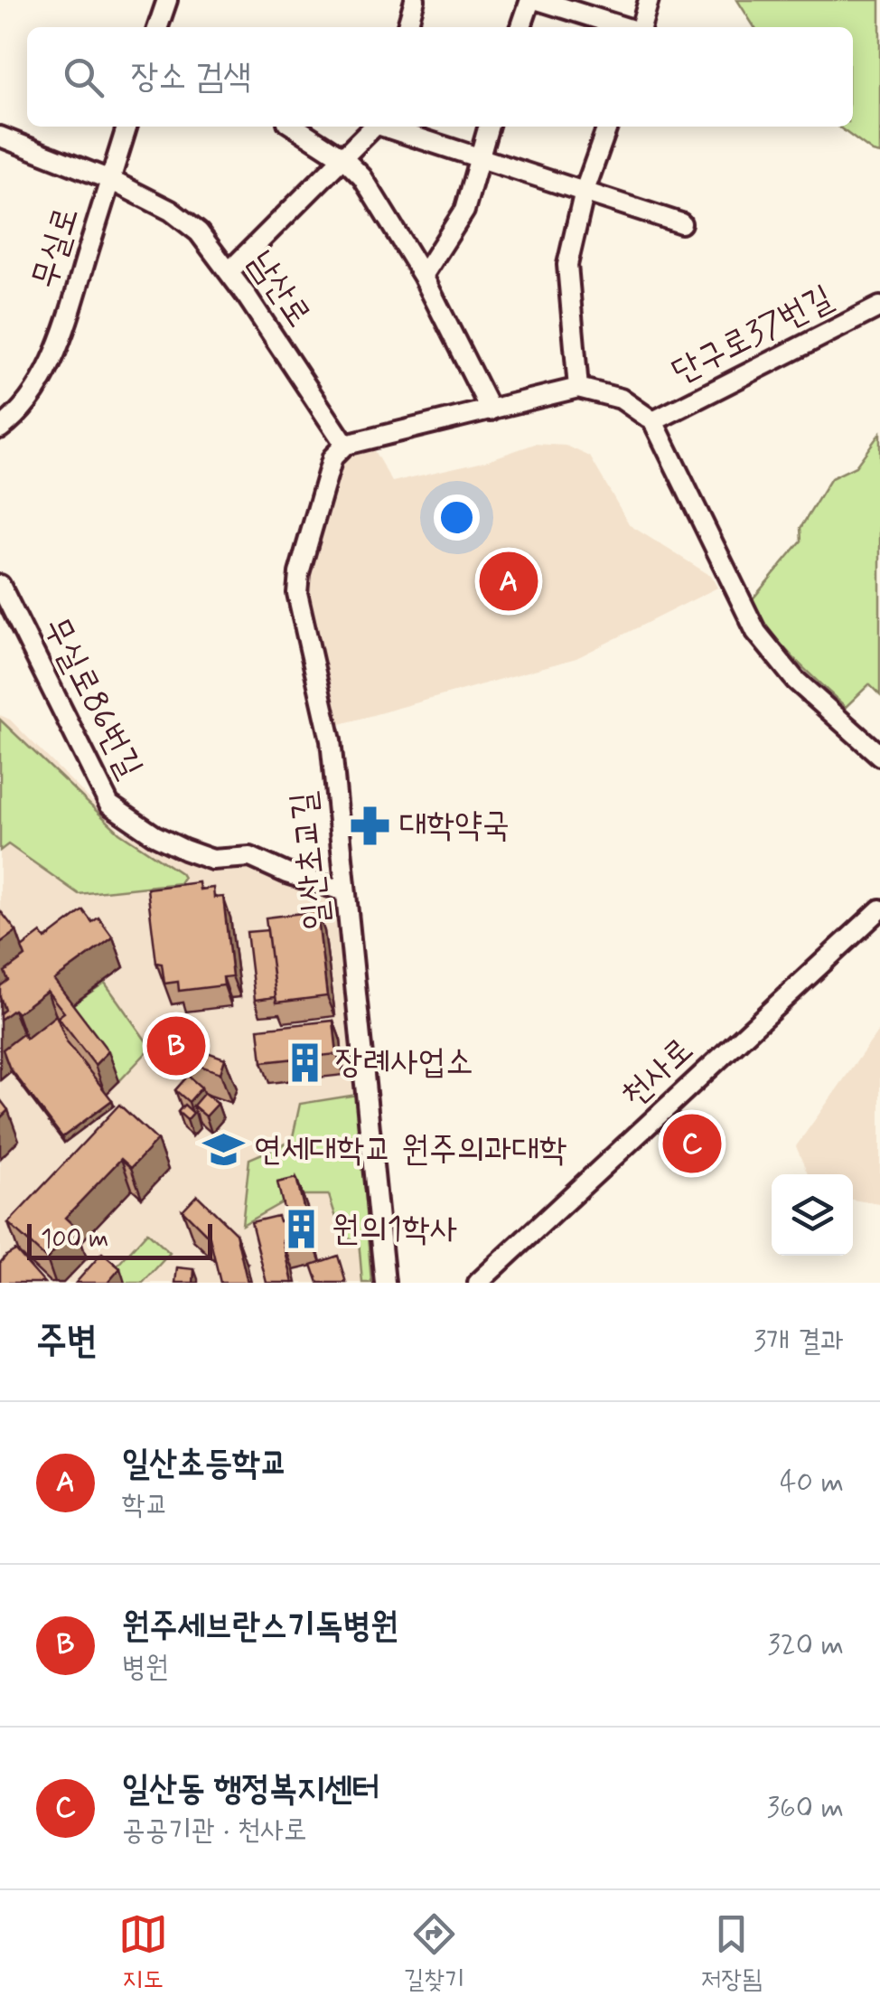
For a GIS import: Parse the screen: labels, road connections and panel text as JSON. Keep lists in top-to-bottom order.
{
  "streets": {
    "street": [
      "무실로",
      "남산로",
      "단구로37번길",
      "무실로86번길",
      "일산초교길",
      "천사로"
    ]
  },
  "crossings": [
    ["무실로", "남산로"],
    ["남산로", "일산초교길"],
    ["무실로86번길", "일산초교길"]
  ],
  "places": {
    "pharmacy": ["대학약국"],
    "building": ["장례사업소", "원의1학사"],
    "school or university": ["연세대학교 원주의과대학"]
  },
  "scale_bar": "100 m",
  "page": {
    "search": "장소 검색",
    "pins": ["A", "B", "C"],
    "scale": "100 m",
    "heading": ["주변", "3개 결과"],
    "list": [
      {
        "mark": "A",
        "name": "일산초등학교",
        "note": "학교",
        "value": "40 m"
      },
      {
        "mark": "B",
        "name": "원주세브란스기독병원",
        "note": "병원",
        "value": "320 m"
      },
      {
        "mark": "C",
        "name": "일산동 행정복지센터",
        "note": "공공기관 · 천사로",
        "value": "360 m"
      }
    ],
    "nav": ["지도", "길찾기", "저장됨"]
  }
}
